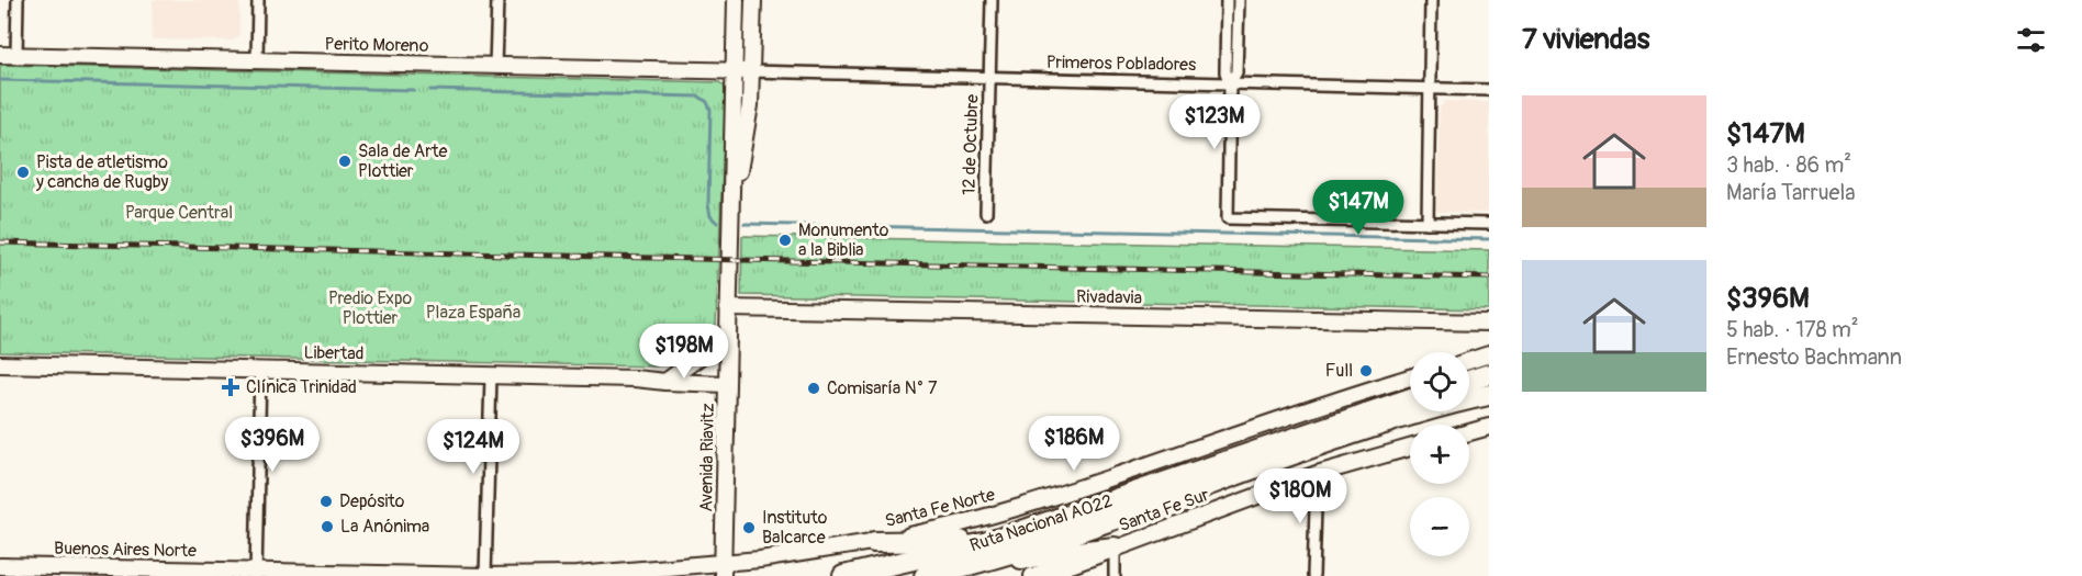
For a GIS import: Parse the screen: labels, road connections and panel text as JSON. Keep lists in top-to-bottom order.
{
  "streets": {
    "highway": ["Ruta Nacional A022"],
    "main road": [
      "Perito Moreno",
      "Rivadavia",
      "Libertad",
      "Avenida Riavitz",
      "Santa Fe Norte",
      "Santa Fe Sur",
      "Buenos Aires Norte"
    ],
    "street": ["Primeros Pobladores", "12 de Octubre"]
  },
  "crossings": [
    ["Perito Moreno", "Primeros Pobladores"],
    ["Perito Moreno", "Avenida Riavitz"],
    ["Primeros Pobladores", "12 de Octubre"],
    ["Primeros Pobladores", "Avenida Riavitz"],
    ["Rivadavia", "Avenida Riavitz"],
    ["Libertad", "Avenida Riavitz"],
    ["Avenida Riavitz", "Santa Fe Norte"],
    ["Avenida Riavitz", "Buenos Aires Norte"],
    ["Santa Fe Norte", "Buenos Aires Norte"]
  ],
  "parks": ["Parque Central", "Predio Expo Plottier", "Plaza España"],
  "places": {
    "other": [
      "Sala de Arte Plottier",
      "Pista de atletismo y cancha de Rugby",
      "Monumento a la Biblia",
      "Full",
      "Comisaría N° 7",
      "Depósito",
      "La Anónima",
      "Instituto Balcarce"
    ],
    "health": ["Clínica Trinidad"]
  },
  "page": {
    "heading": "7 viviendas",
    "list": [
      {
        "name": "$147M",
        "note": "3 hab. · 86 m² · María Tarruela"
      },
      {
        "name": "$396M",
        "note": "5 hab. · 178 m² · Ernesto Bachmann"
      }
    ],
    "price": [
      "$123M",
      "$147M",
      "$198M",
      "$186M",
      "$396M",
      "$124M",
      "$180M"
    ],
    "map_buttons": ["+", "−"]
  }
}
